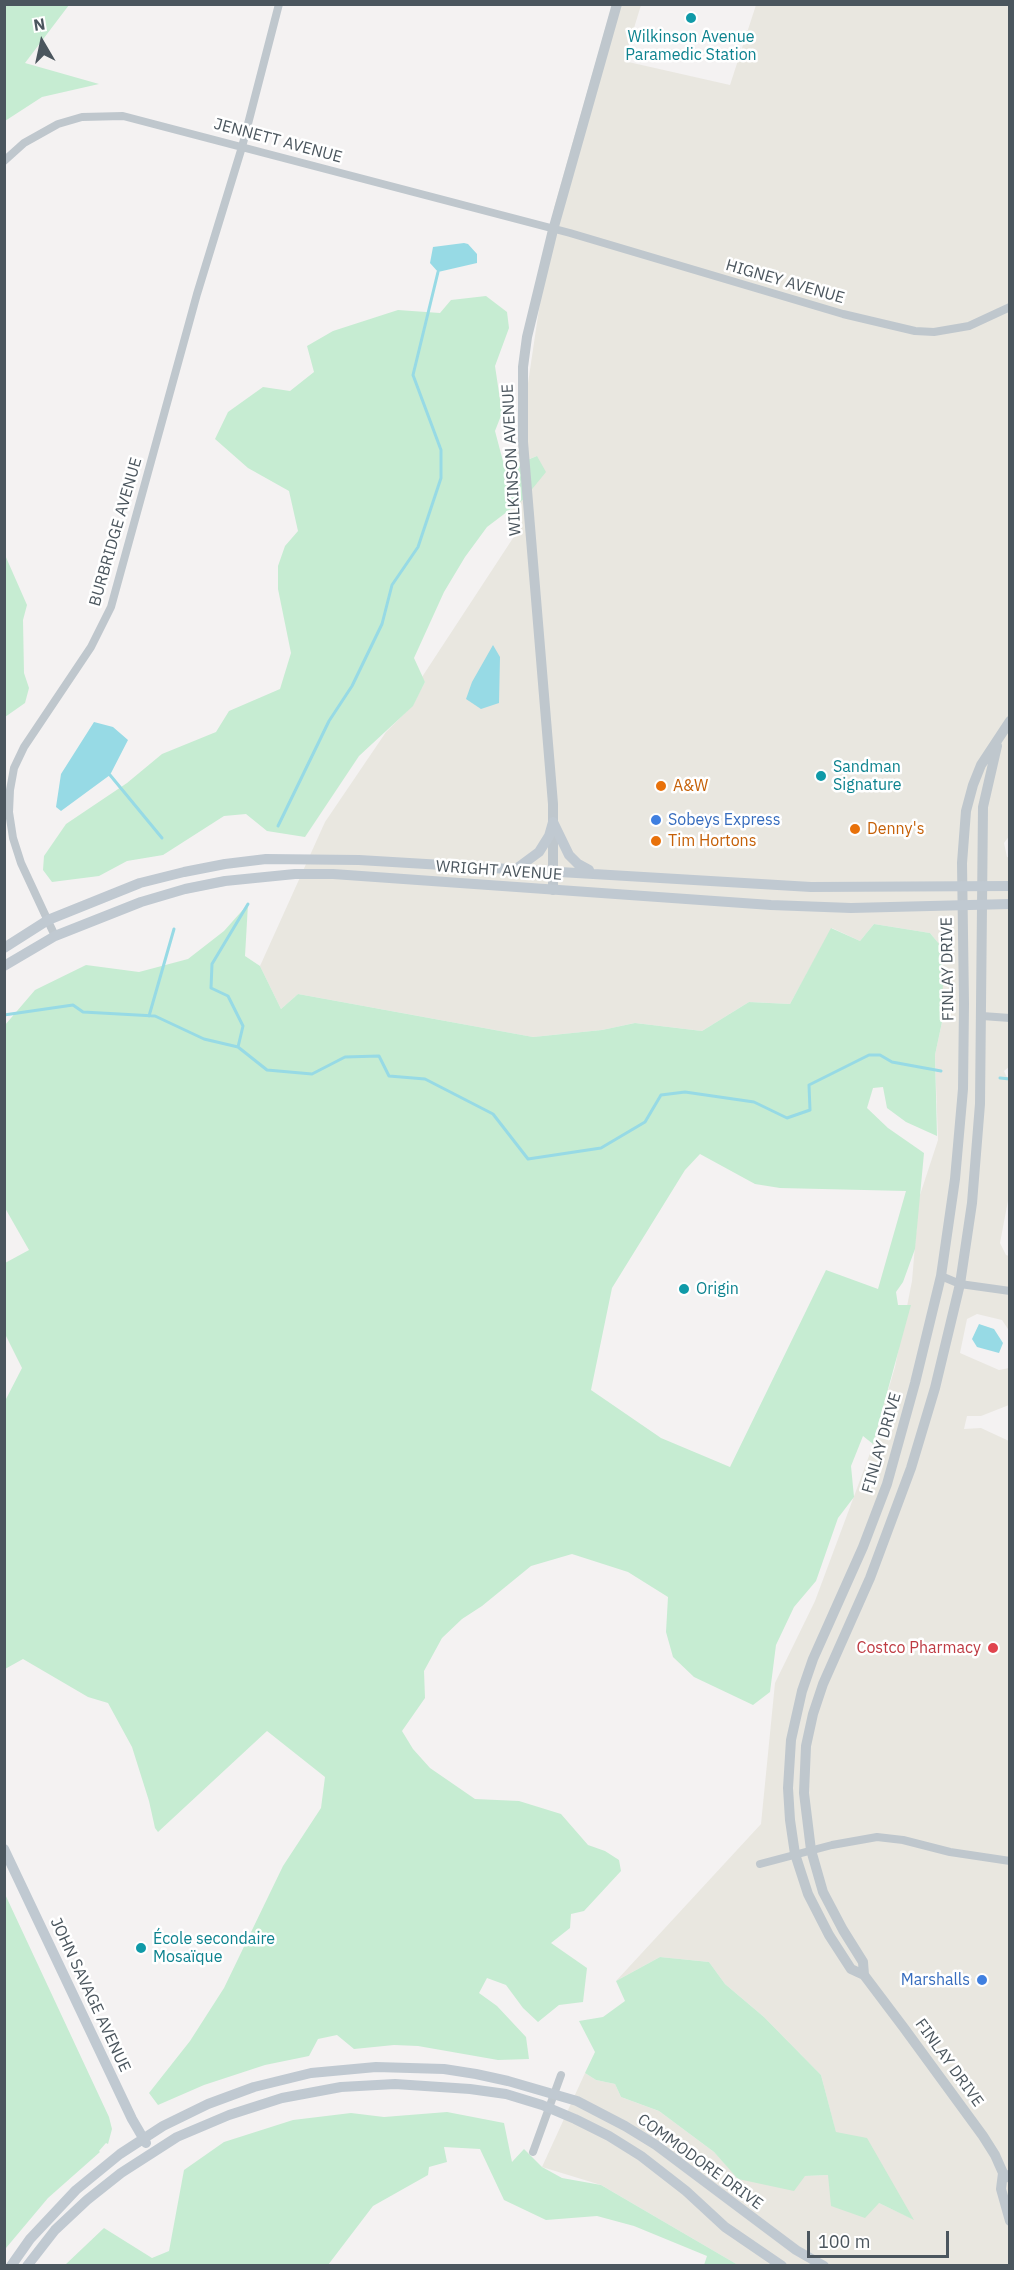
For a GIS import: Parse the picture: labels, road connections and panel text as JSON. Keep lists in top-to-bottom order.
{
  "streets": {
    "main road": ["WRIGHT AVENUE", "JOHN SAVAGE AVENUE", "COMMODORE DRIVE"],
    "street": [
      "JENNETT AVENUE",
      "HIGNEY AVENUE",
      "WILKINSON AVENUE",
      "BURBRIDGE AVENUE",
      "FINLAY DRIVE"
    ]
  },
  "crossings": [
    ["JENNETT AVENUE", "HIGNEY AVENUE"],
    ["JENNETT AVENUE", "WILKINSON AVENUE"],
    ["JENNETT AVENUE", "BURBRIDGE AVENUE"],
    ["HIGNEY AVENUE", "WILKINSON AVENUE"],
    ["WILKINSON AVENUE", "WRIGHT AVENUE"],
    ["BURBRIDGE AVENUE", "WRIGHT AVENUE"],
    ["WRIGHT AVENUE", "FINLAY DRIVE"],
    ["JOHN SAVAGE AVENUE", "COMMODORE DRIVE"]
  ],
  "places": [
    "Wilkinson Avenue Paramedic Station",
    "Sandman Signature",
    "A&W",
    "Sobeys Express",
    "Denny's",
    "Tim Hortons",
    "Origin",
    "Costco Pharmacy",
    "École secondaire Mosaïque",
    "Marshalls"
  ],
  "scale_bar": "100 m",
  "north": "top"
}
